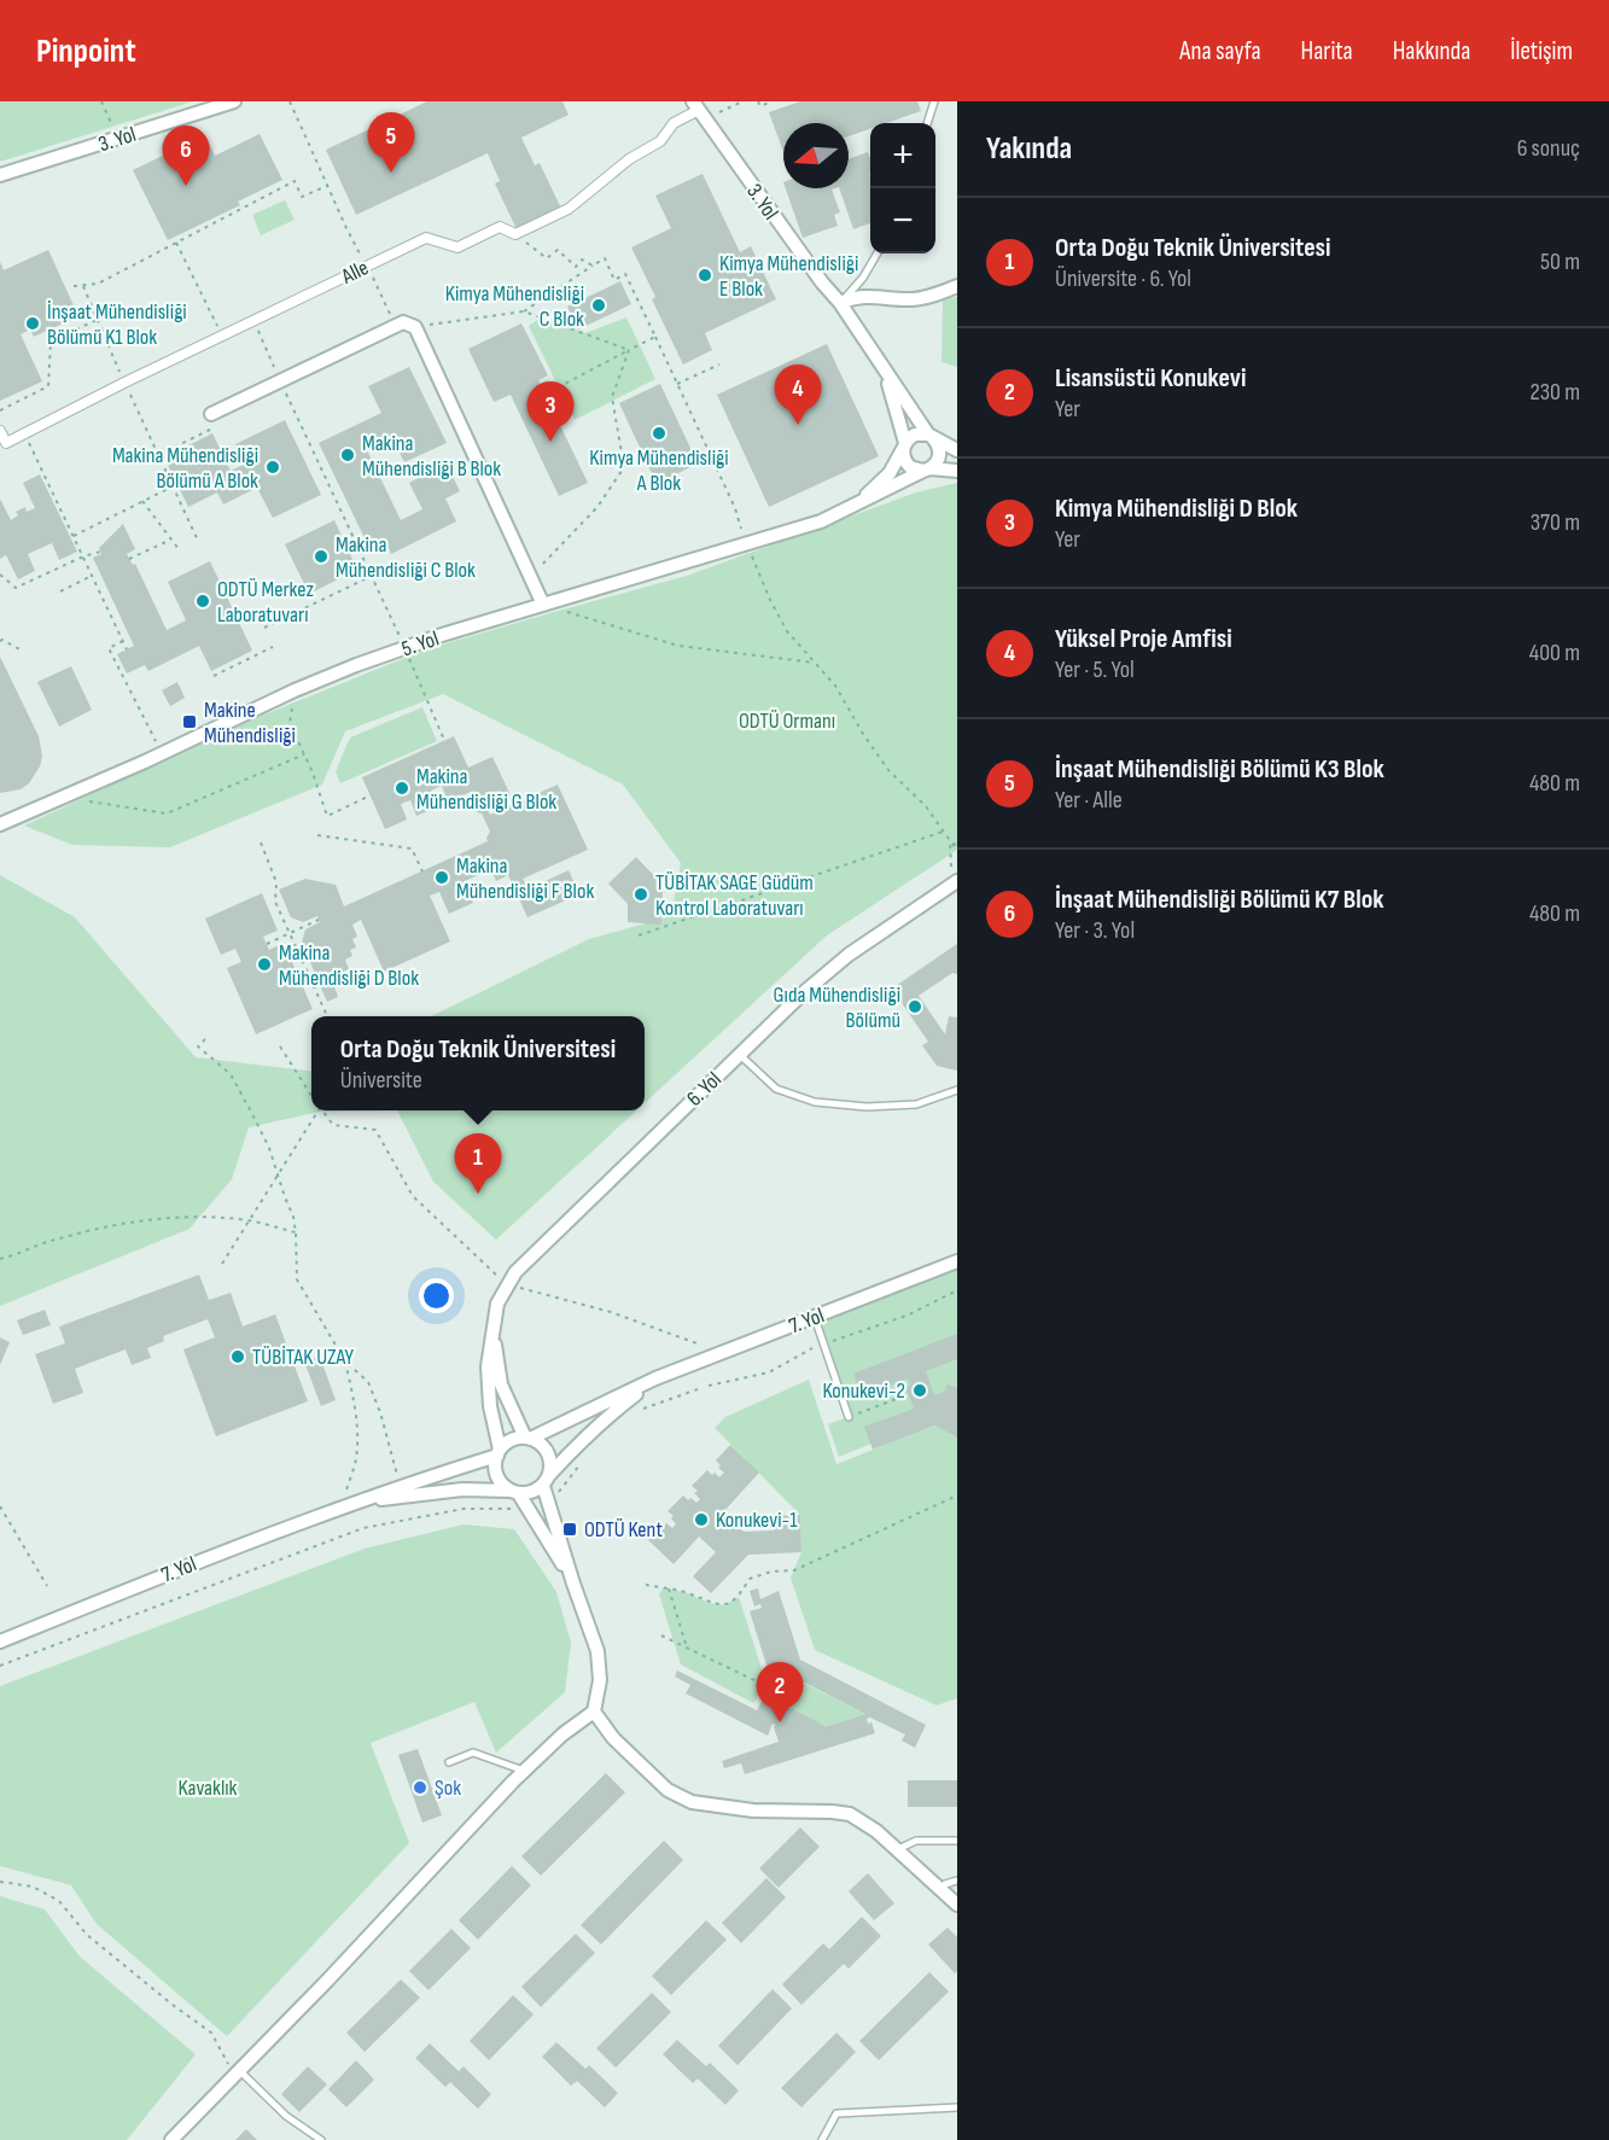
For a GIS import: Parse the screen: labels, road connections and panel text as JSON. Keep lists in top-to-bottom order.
{
  "streets": {
    "street": [
      "3. Yol",
      "Alle",
      "5. Yol",
      "6. Yol",
      "7. Yol"
    ]
  },
  "crossings": [
    ["3. Yol", "Alle"],
    ["3. Yol", "5. Yol"],
    ["6. Yol", "7. Yol"]
  ],
  "parks": ["ODTÜ Ormanı", "Kavaklık"],
  "places": {
    "other": [
      "Kimya Mühendisliği E Blok",
      "Kimya Mühendisliği C Blok",
      "İnşaat Mühendisliği Bölümü K1 Blok",
      "Kimya Mühendisliği A Blok",
      "Makina Mühendisliği B Blok",
      "Makina Mühendisliği Bölümü A Blok",
      "Makina Mühendisliği C Blok",
      "ODTÜ Merkez Laboratuvarı",
      "Makina Mühendisliği G Blok",
      "Makina Mühendisliği F Blok",
      "TÜBİTAK SAGE Güdüm Kontrol Laboratuvarı",
      "Makina Mühendisliği D Blok",
      "Gıda Mühendisliği Bölümü",
      "TÜBİTAK UZAY",
      "Konukevi-2",
      "Konukevi-1",
      "Şok"
    ],
    "transit": ["Makine Mühendisliği", "ODTÜ Kent"]
  },
  "north": "left",
  "page": {
    "header": "Pinpoint",
    "nav": [
      "Ana sayfa",
      "Harita",
      "Hakkında",
      "İletişim"
    ],
    "heading": ["Yakında", "6 sonuç"],
    "pins": [
      "5",
      "6",
      "4",
      "3",
      "1",
      "2"
    ],
    "map_buttons": ["+", "−"],
    "list": [
      {
        "mark": "1",
        "name": "Orta Doğu Teknik Üniversitesi",
        "note": "Üniversite · 6. Yol",
        "value": "50 m"
      },
      {
        "mark": "2",
        "name": "Lisansüstü Konukevi",
        "note": "Yer",
        "value": "230 m"
      },
      {
        "mark": "3",
        "name": "Kimya Mühendisliği D Blok",
        "note": "Yer",
        "value": "370 m"
      },
      {
        "mark": "4",
        "name": "Yüksel Proje Amfisi",
        "note": "Yer · 5. Yol",
        "value": "400 m"
      },
      {
        "mark": "5",
        "name": "İnşaat Mühendisliği Bölümü K3 Blok",
        "note": "Yer · Alle",
        "value": "480 m"
      },
      {
        "mark": "6",
        "name": "İnşaat Mühendisliği Bölümü K7 Blok",
        "note": "Yer · 3. Yol",
        "value": "480 m"
      }
    ],
    "popup": ["Orta Doğu Teknik Üniversitesi", "Üniversite"]
  }
}
